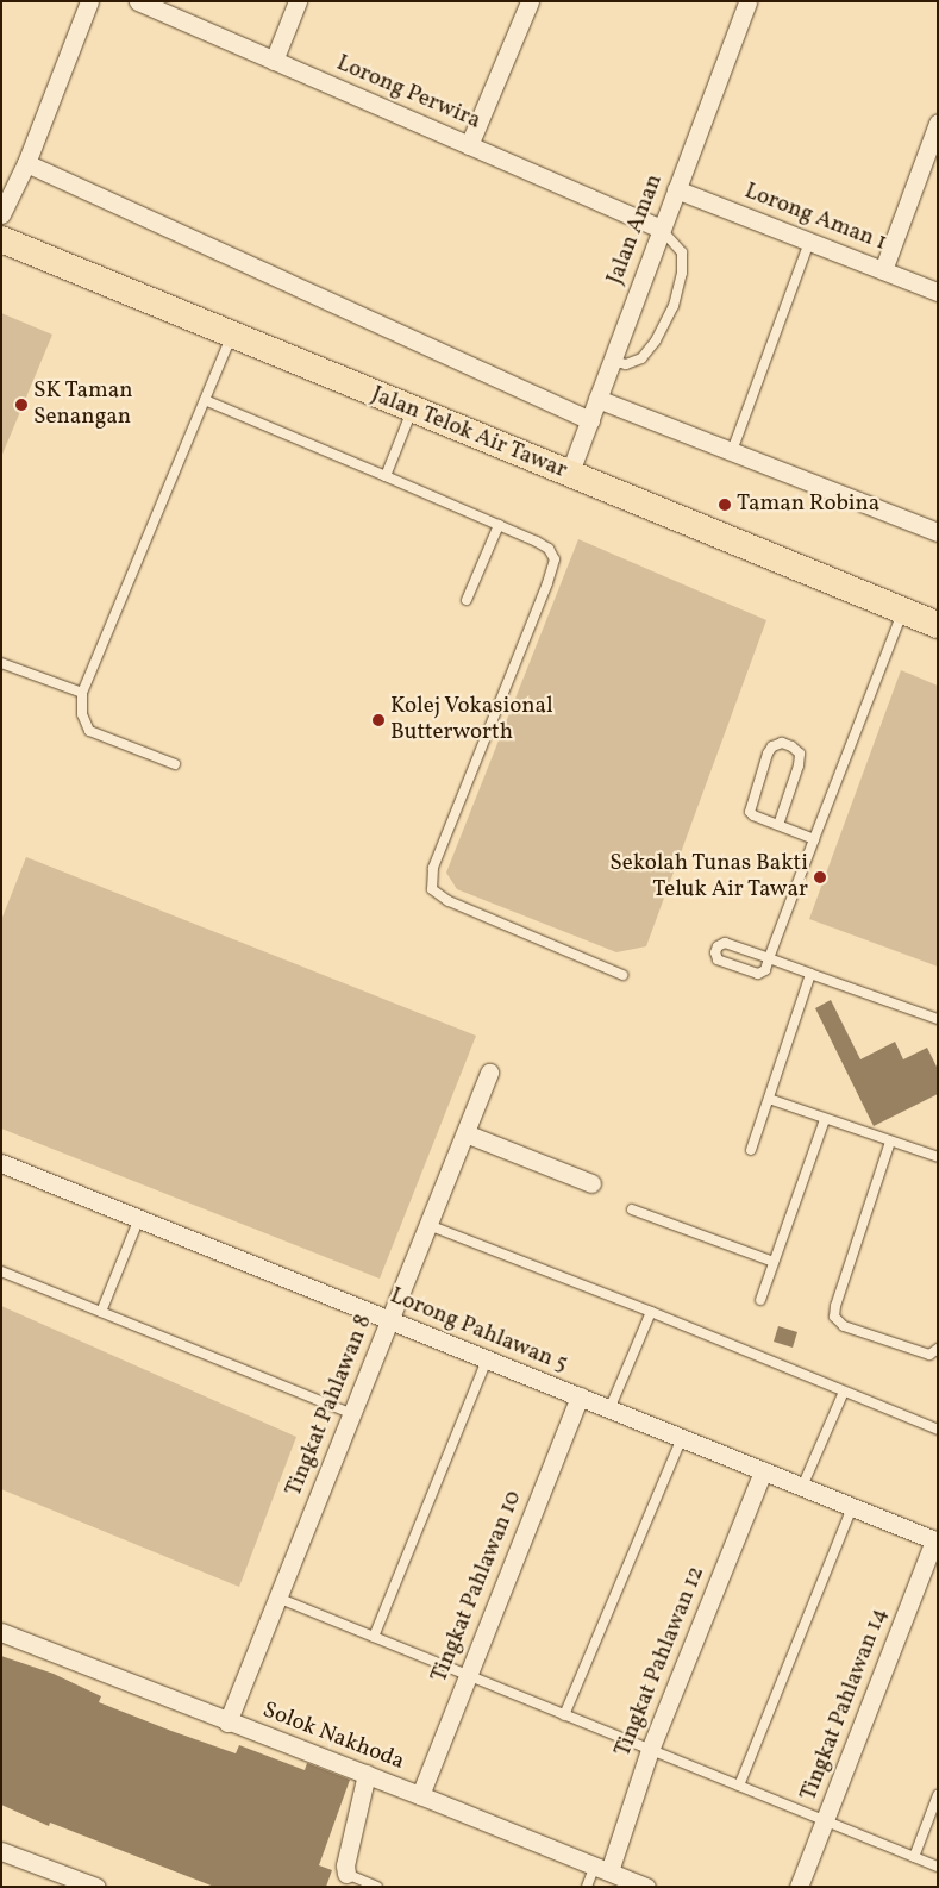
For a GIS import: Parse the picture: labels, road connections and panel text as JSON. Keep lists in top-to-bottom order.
{
  "streets": {
    "main road": ["Jalan Telok Air Tawar"],
    "street": [
      "Lorong Perwira",
      "Lorong Aman 1",
      "Jalan Aman",
      "Lorong Pahlawan 5",
      "Tingkat Pahlawan 8",
      "Tingkat Pahlawan 10",
      "Tingkat Pahlawan 12",
      "Tingkat Pahlawan 14",
      "Solok Nakhoda"
    ]
  },
  "crossings": [
    ["Lorong Perwira", "Jalan Aman"],
    ["Lorong Aman 1", "Jalan Aman"],
    ["Jalan Aman", "Jalan Telok Air Tawar"],
    ["Lorong Pahlawan 5", "Tingkat Pahlawan 8"],
    ["Lorong Pahlawan 5", "Tingkat Pahlawan 10"],
    ["Lorong Pahlawan 5", "Tingkat Pahlawan 12"],
    ["Lorong Pahlawan 5", "Tingkat Pahlawan 14"],
    ["Tingkat Pahlawan 8", "Solok Nakhoda"],
    ["Tingkat Pahlawan 10", "Solok Nakhoda"],
    ["Tingkat Pahlawan 12", "Solok Nakhoda"]
  ],
  "places": [
    "SK Taman Senangan",
    "Taman Robina",
    "Kolej Vokasional Butterworth",
    "Sekolah Tunas Bakti Teluk Air Tawar"
  ]
}
